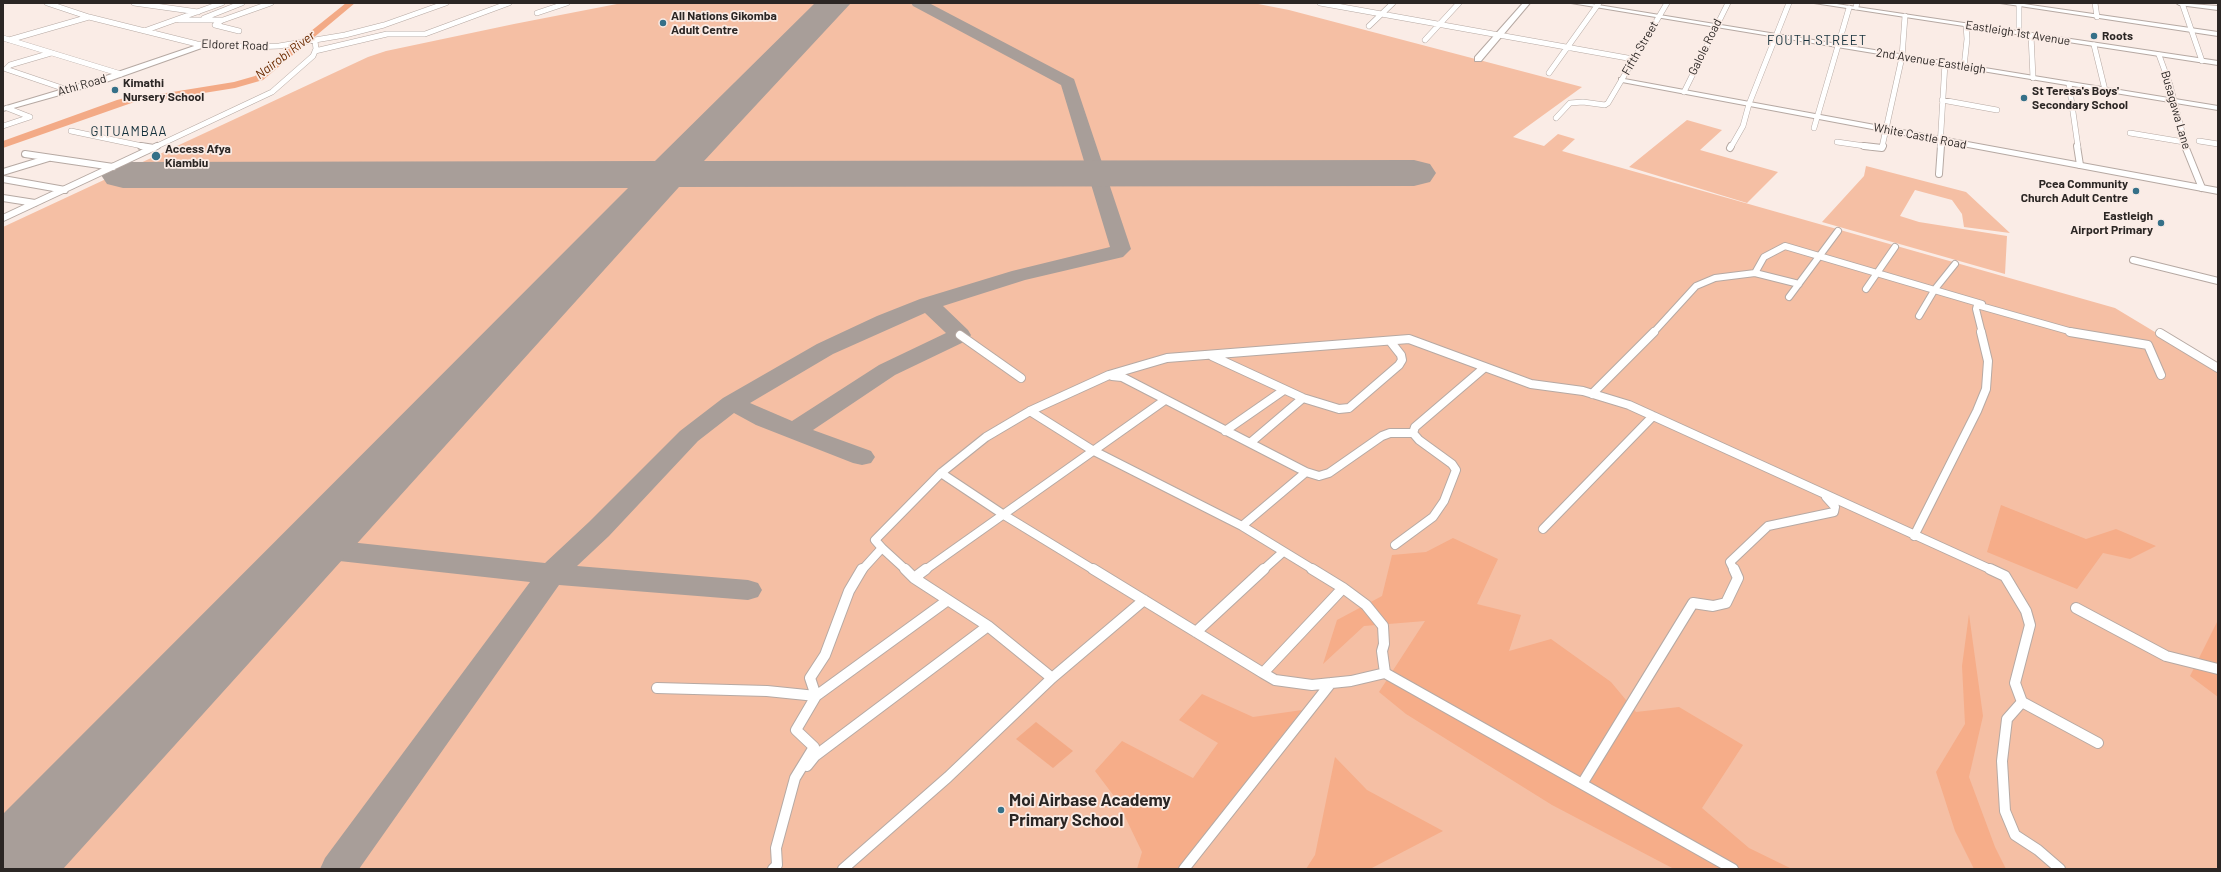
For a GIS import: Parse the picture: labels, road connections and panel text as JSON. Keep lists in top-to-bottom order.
{
  "streets": {
    "street": [
      "Eastleigh 1st Avenue",
      "Eldoret Road",
      "Galole Road",
      "Fifth Street",
      "2nd Avenue Eastleigh",
      "Athi Road",
      "Busagawa Lane",
      "White Castle Road"
    ]
  },
  "crossings": [
    ["Eastleigh 1st Avenue", "Busagawa Lane"],
    ["Eldoret Road", "Athi Road"],
    ["Galole Road", "2nd Avenue Eastleigh"],
    ["Galole Road", "White Castle Road"],
    ["Fifth Street", "2nd Avenue Eastleigh"],
    ["Fifth Street", "White Castle Road"],
    ["2nd Avenue Eastleigh", "Busagawa Lane"],
    ["Busagawa Lane", "White Castle Road"]
  ],
  "districts": ["FOUTH STREET", "GITUAMBAA"],
  "water": ["Nairobi River"],
  "places": [
    "All Nations Gikomba Adult Centre",
    "Roots",
    "Kimathi Nursery School",
    "St Teresa's Boys' Secondary School",
    "Access Afya Kiambiu",
    "Pcea Community Church Adult Centre",
    "Eastleigh Airport Primary",
    "Moi Airbase Academy Primary School"
  ]
}
